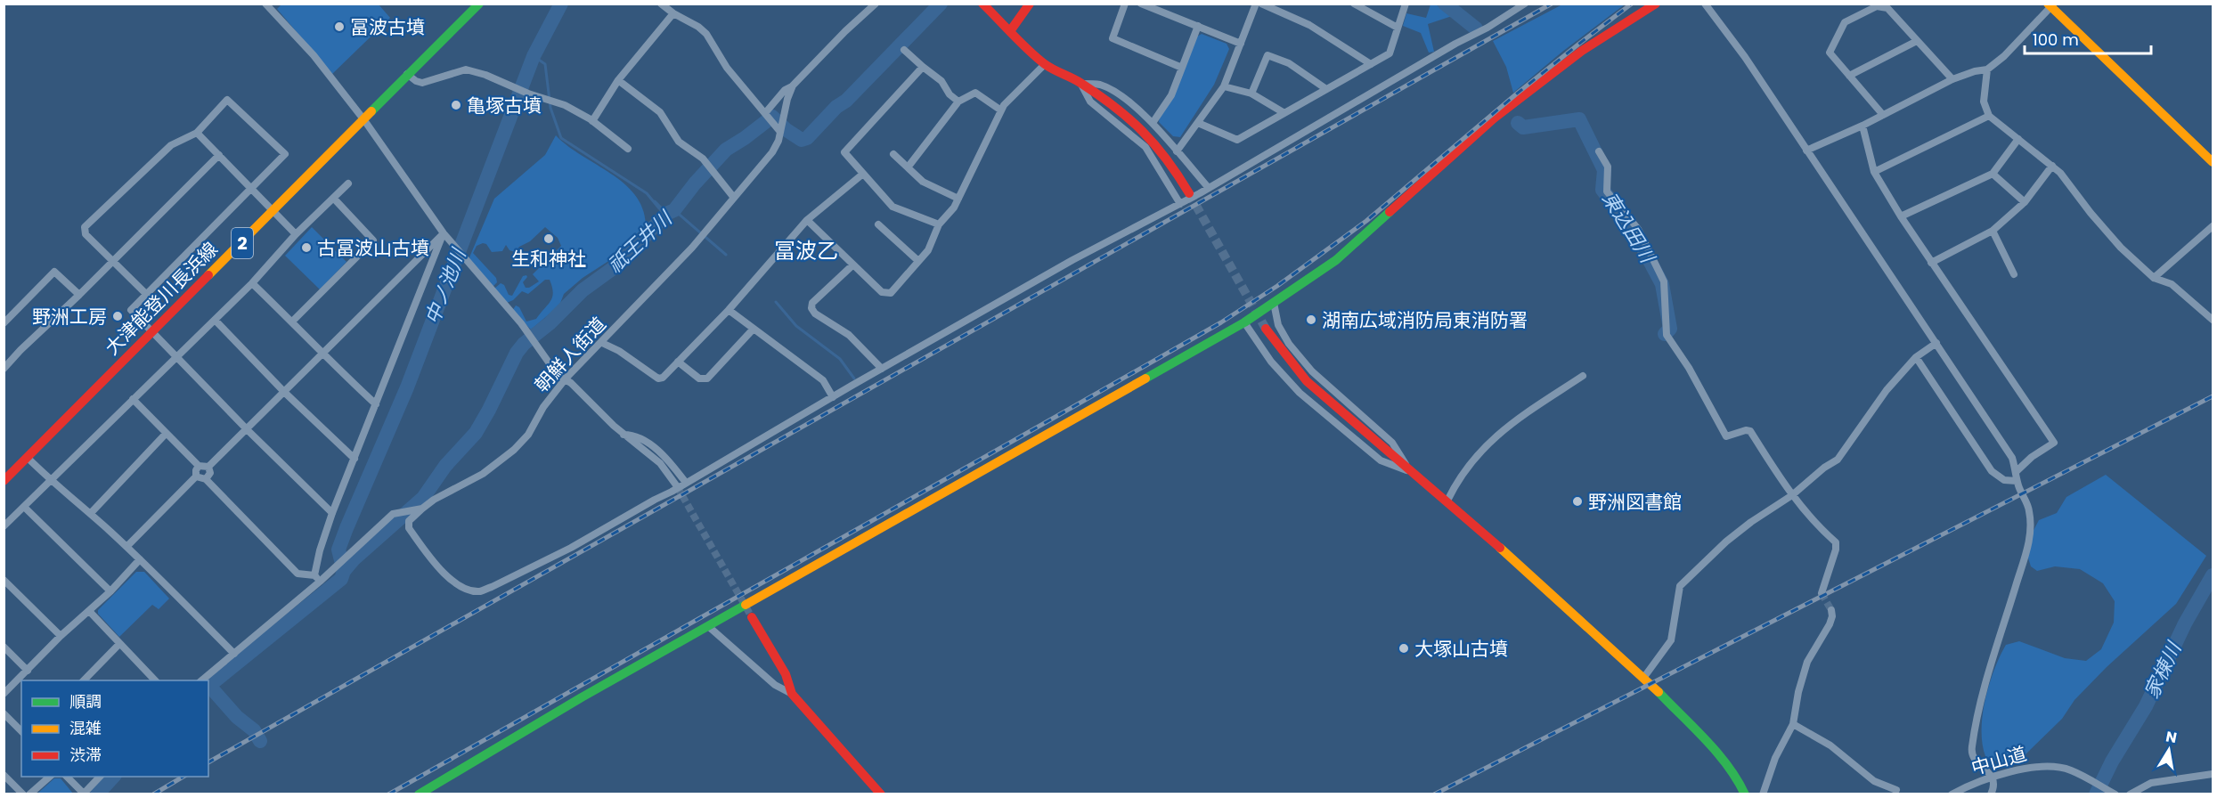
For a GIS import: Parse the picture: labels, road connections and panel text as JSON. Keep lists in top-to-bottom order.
{
  "streets": {
    "street": [
      "2",
      "大津能登川長浜線",
      "朝鮮人街道",
      "中山道"
    ]
  },
  "districts": ["冨波乙"],
  "water": [
    "東込田川",
    "祇王井川",
    "中ノ池川",
    "家棟川"
  ],
  "places": [
    "冨波古墳",
    "亀塚古墳",
    "生和神社",
    "古冨波山古墳",
    "野洲工房",
    "湖南広域消防局東消防署",
    "野洲図書館",
    "大塚山古墳"
  ],
  "legend": ["順調", "混雑", "渋滞"],
  "scale_bar": "100 m",
  "north": "top"
}
